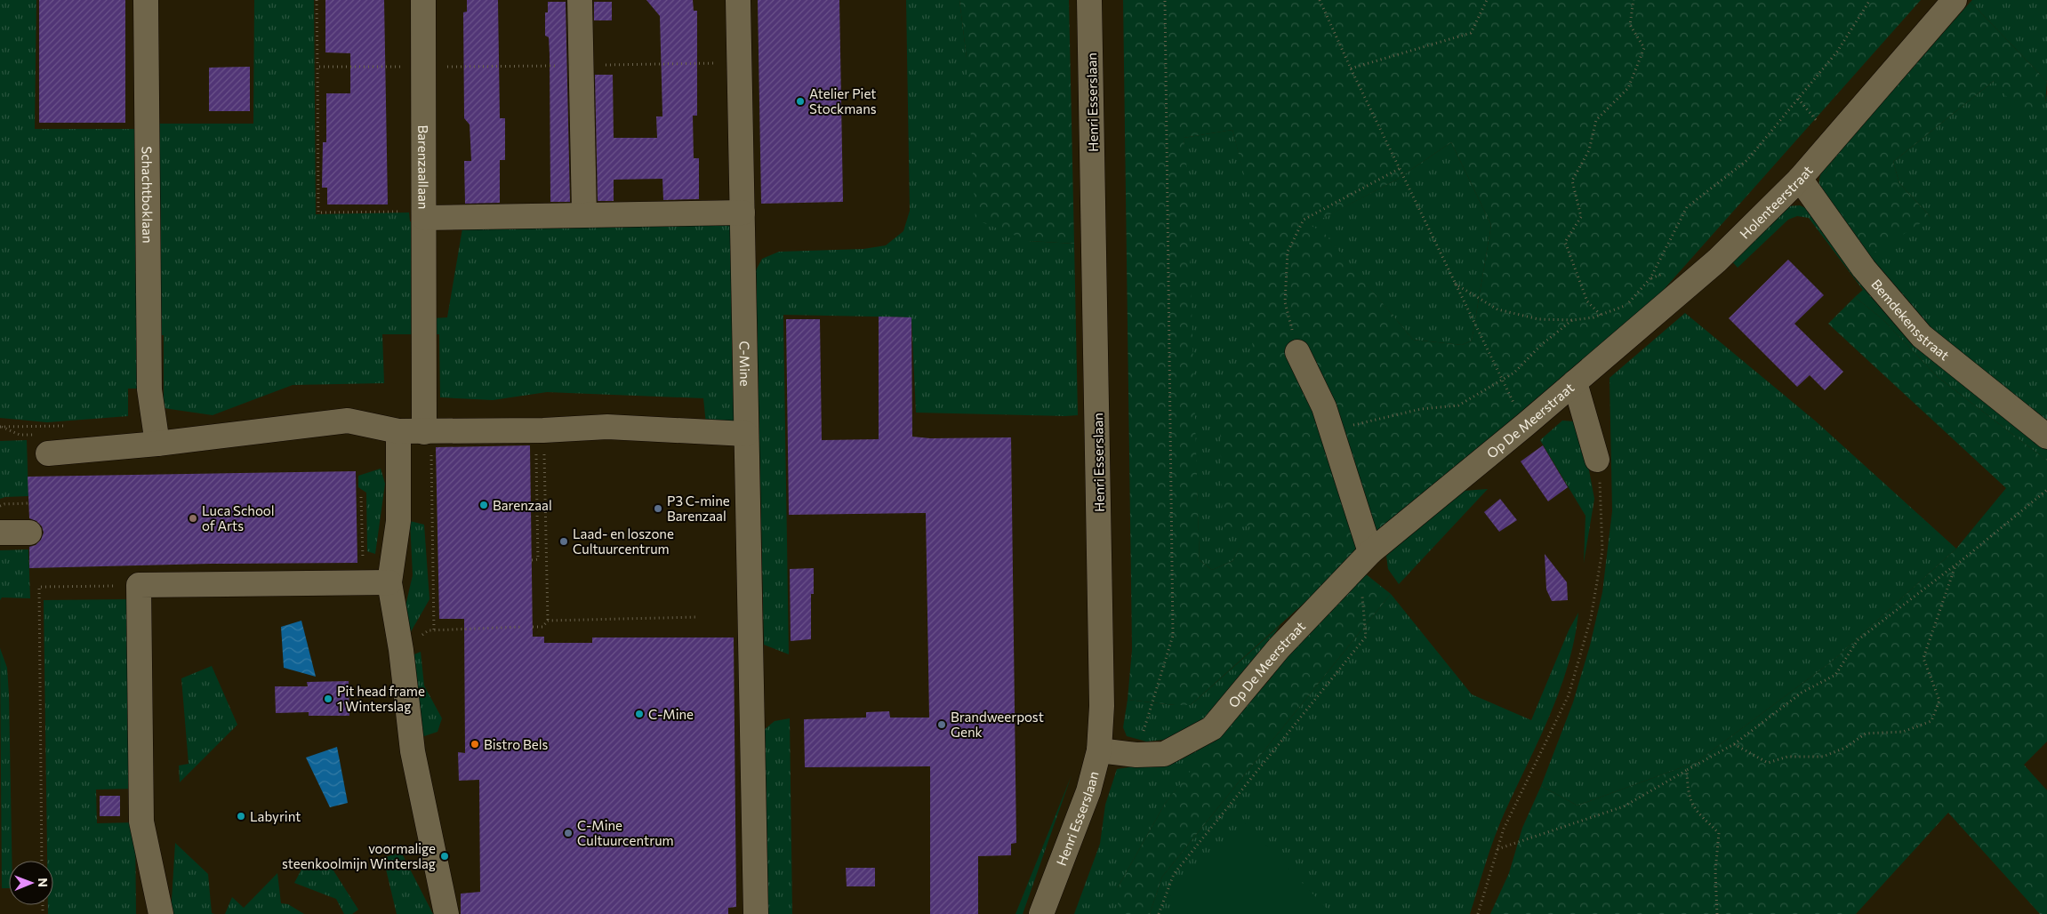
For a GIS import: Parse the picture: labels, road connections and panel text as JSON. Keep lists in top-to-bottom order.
{
  "streets": {
    "street": [
      "Henri Esserslaan",
      "Barenzaallaan",
      "Schachtboklaan",
      "Holenteerstraat",
      "Bemdekensstraat",
      "C-Mine",
      "Op De Meerstraat"
    ]
  },
  "crossings": [
    ["Henri Esserslaan", "Op De Meerstraat"],
    ["Holenteerstraat", "Bemdekensstraat"],
    ["Holenteerstraat", "Op De Meerstraat"]
  ],
  "places": [
    "Atelier Piet Stockmans",
    "Barenzaal",
    "P3 C-mine Barenzaal",
    "Luca School of Arts",
    "Laad- en loszone Cultuurcentrum",
    "Pit head frame 1 Winterslag",
    "C-Mine",
    "Brandweerpost Genk",
    "Bistro Bels",
    "Labyrint",
    "C-Mine Cultuurcentrum",
    "voormalige steenkoolmijn Winterslag"
  ],
  "north": "right"
}
